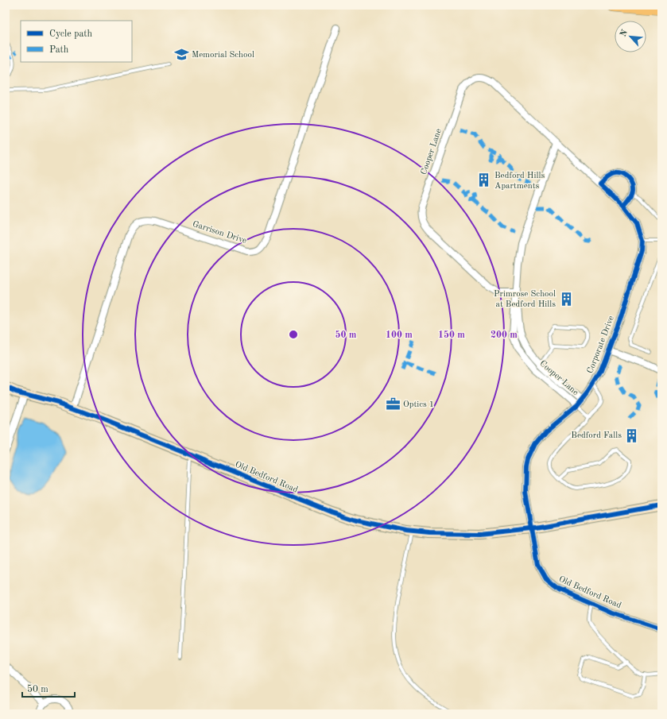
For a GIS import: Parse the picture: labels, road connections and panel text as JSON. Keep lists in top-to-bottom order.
{
  "streets": {
    "street": [
      "Cooper Lane",
      "Garrison Drive",
      "Corporate Drive",
      "Old Bedford Road"
    ]
  },
  "crossings": [
    ["Cooper Lane", "Corporate Drive"],
    ["Garrison Drive", "Old Bedford Road"],
    ["Corporate Drive", "Old Bedford Road"]
  ],
  "places": {
    "school or university": ["Memorial School"],
    "building": ["Bedford Hills Apartments", "Primrose School at Bedford Hills", "Bedford Falls"],
    "office": ["Optics 1"]
  },
  "legend": ["Cycle path", "Path"],
  "scale_bar": "50 m",
  "north": "top left",
  "rings": [
    "50 m",
    "100 m",
    "150 m",
    "200 m"
  ]
}
